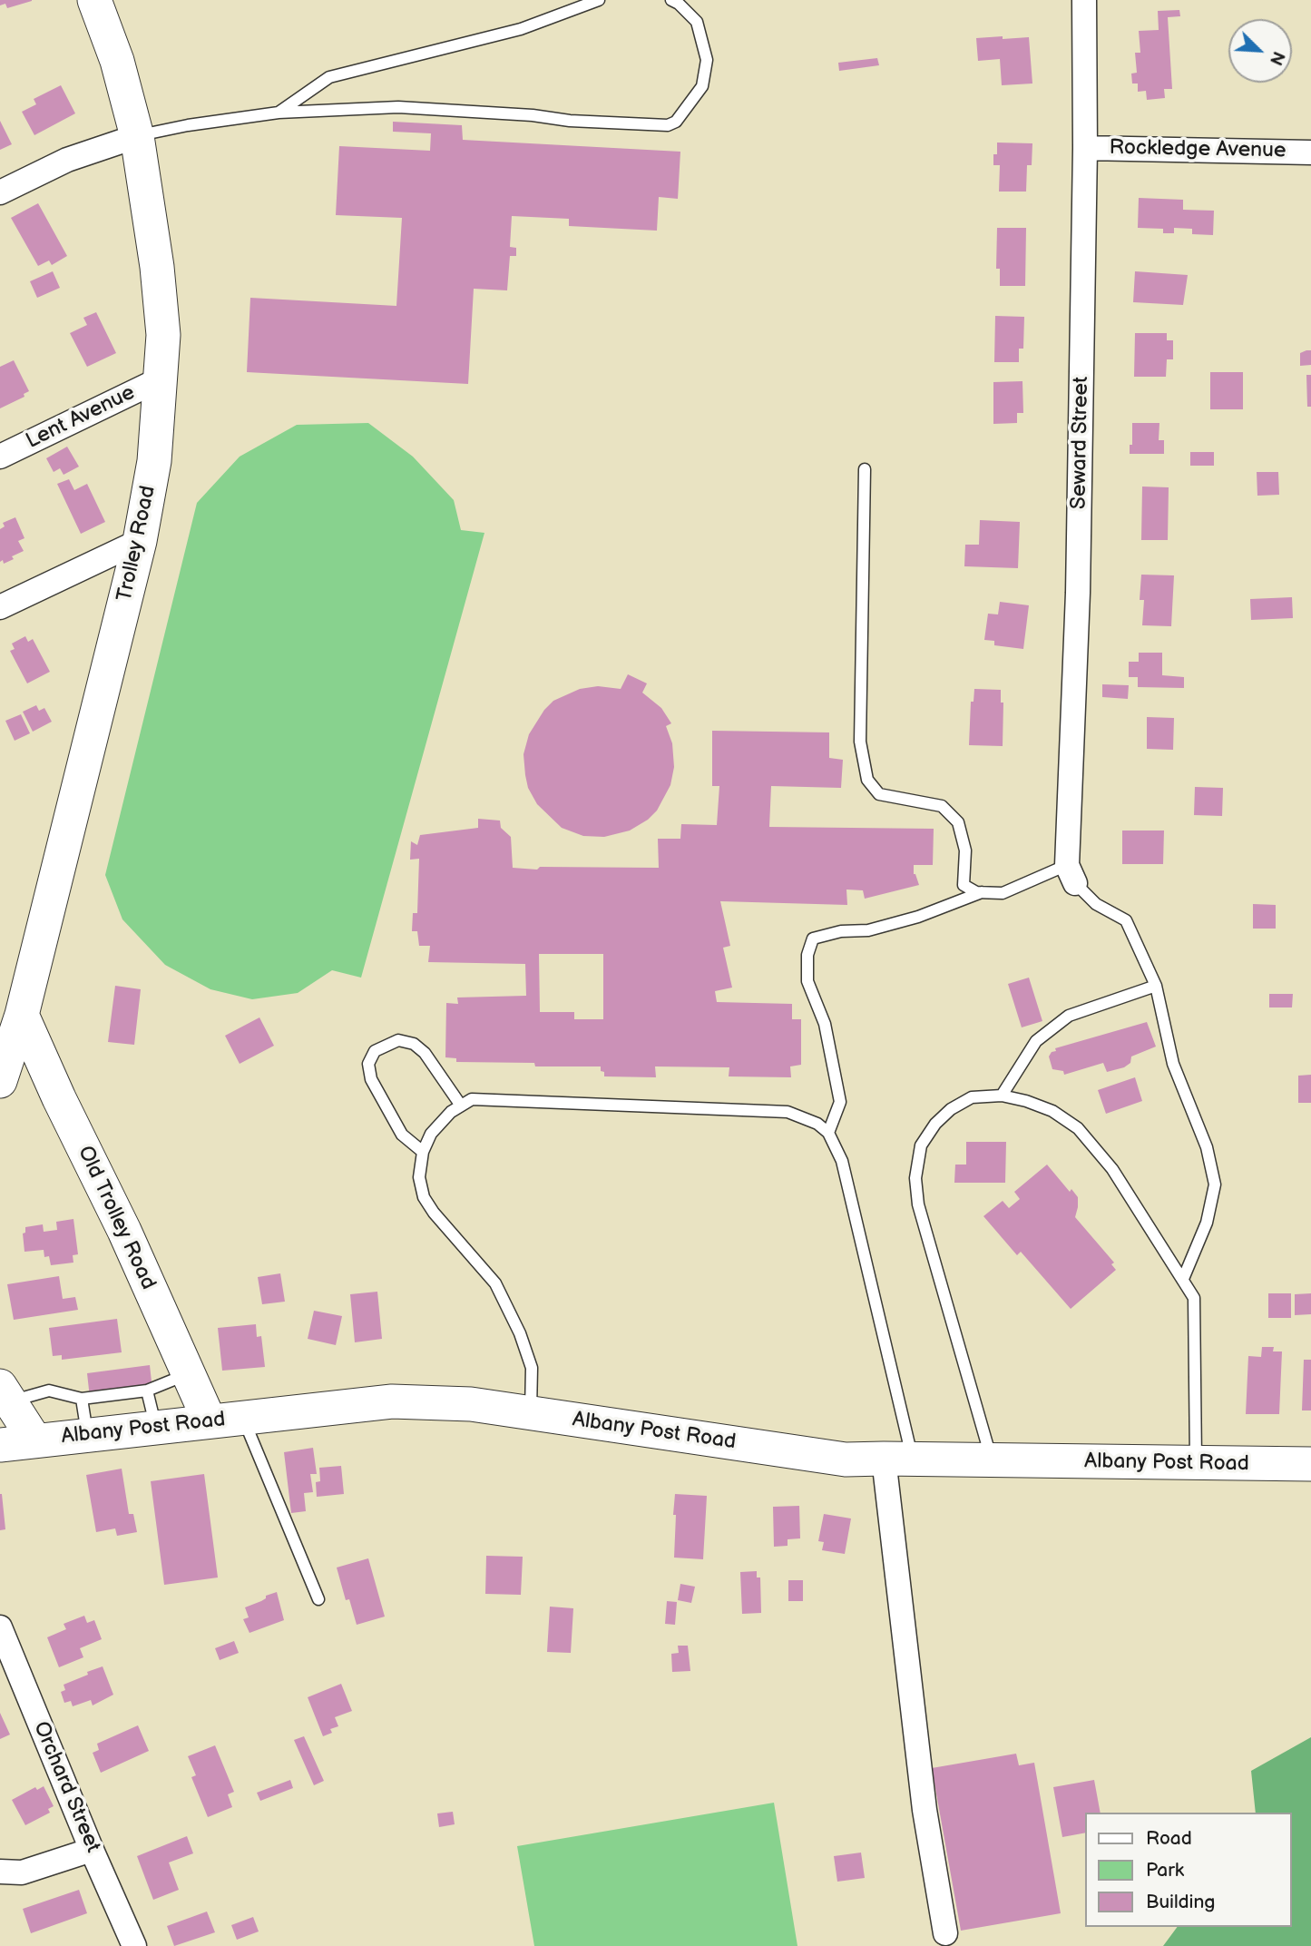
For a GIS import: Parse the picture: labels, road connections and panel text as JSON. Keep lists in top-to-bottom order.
{
  "streets": {
    "street": [
      "Rockledge Avenue",
      "Lent Avenue",
      "Seward Street",
      "Trolley Road",
      "Old Trolley Road",
      "Albany Post Road",
      "Orchard Street"
    ]
  },
  "crossings": [
    ["Rockledge Avenue", "Seward Street"],
    ["Lent Avenue", "Trolley Road"],
    ["Trolley Road", "Old Trolley Road"],
    ["Old Trolley Road", "Albany Post Road"]
  ],
  "legend": ["Road", "Park", "Building"],
  "north": "bottom right"
}
